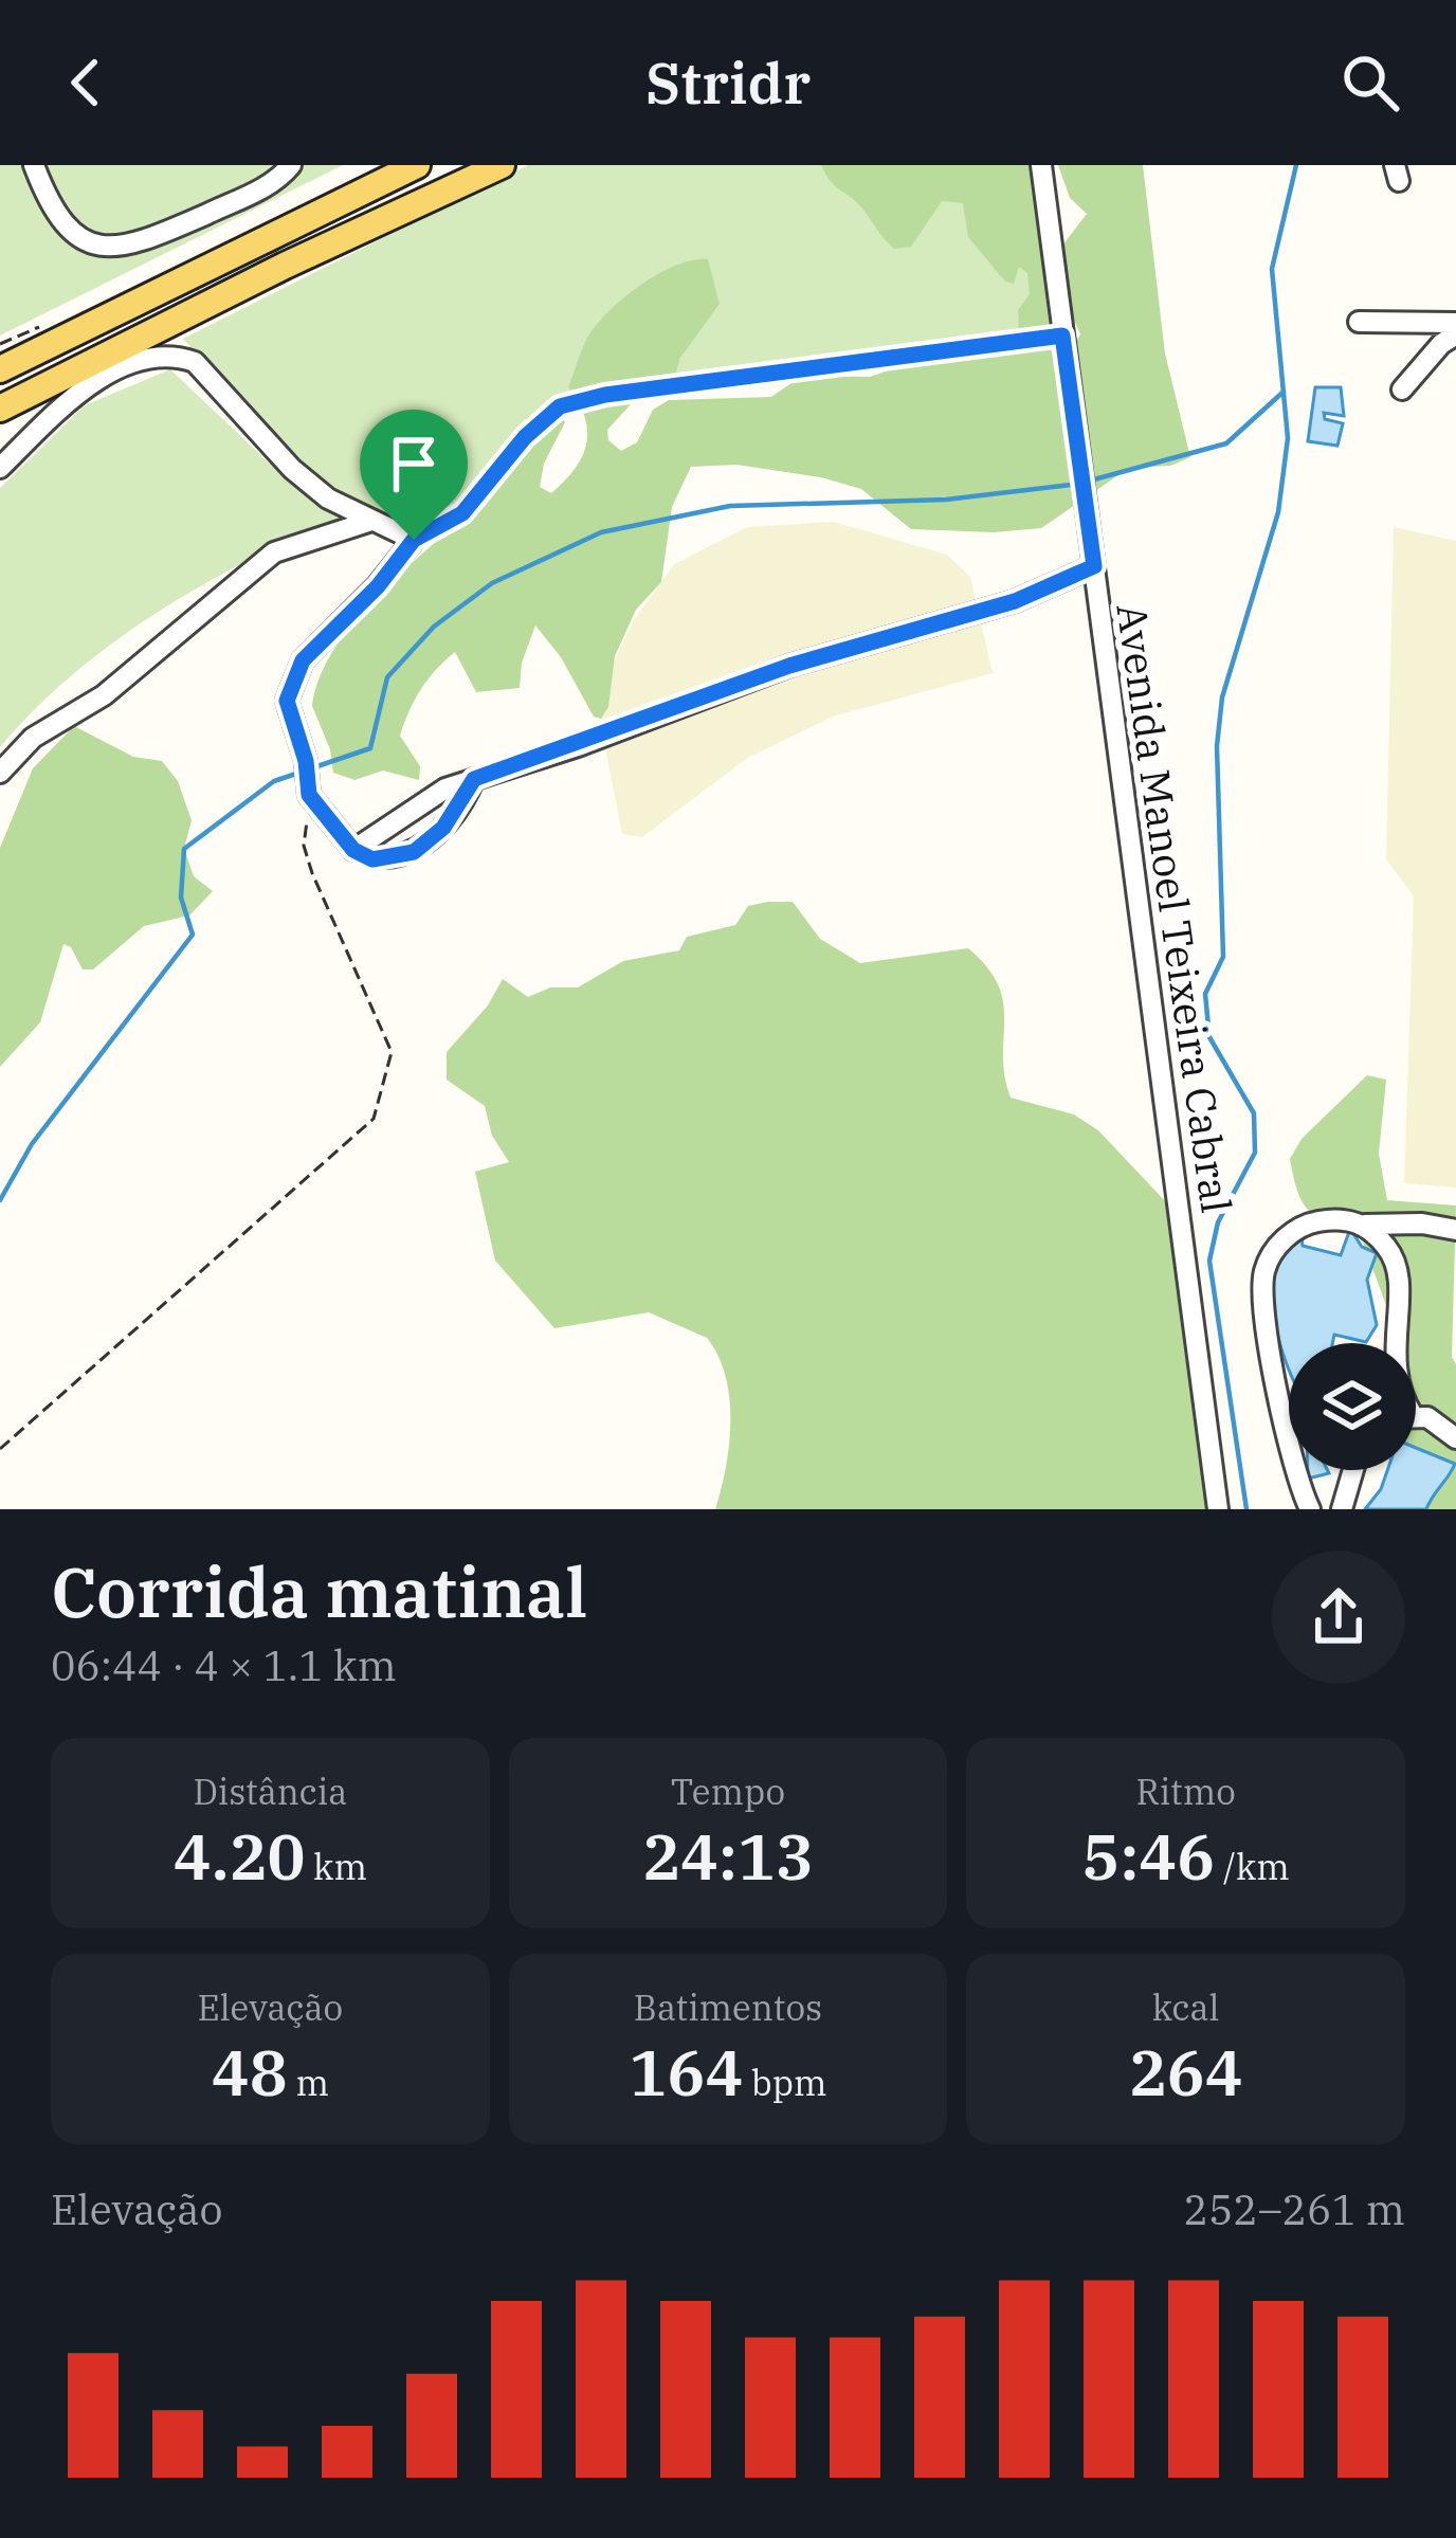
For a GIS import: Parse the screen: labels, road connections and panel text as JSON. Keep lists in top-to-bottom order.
{
  "streets": {
    "street": ["Avenida Manoel Teixeira Cabral"]
  },
  "page": {
    "header": "Stridr",
    "heading": ["Corrida matinal", "06:44 · 4 × 1.1 km"],
    "stats": [
      ["Distância", "4.20 km"],
      ["Tempo", "24:13"],
      ["Ritmo", "5:46 /km"],
      ["Elevação", "48 m"],
      ["Batimentos", "164 bpm"],
      ["kcal", "264"]
    ],
    "chart": ["Elevação", "252–261 m"]
  }
}
